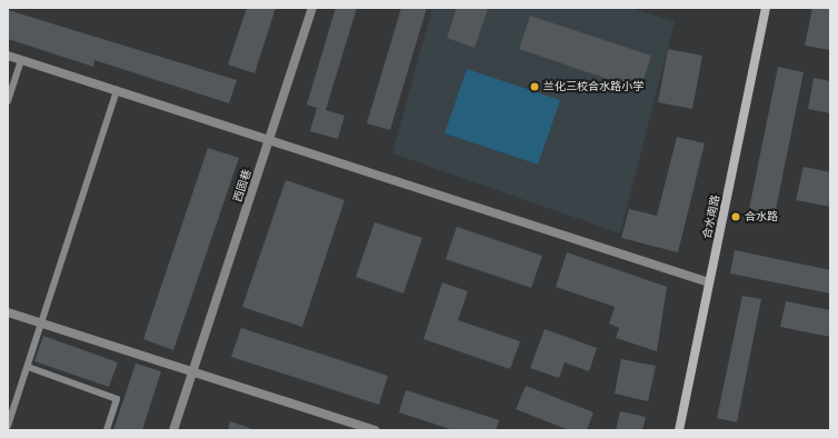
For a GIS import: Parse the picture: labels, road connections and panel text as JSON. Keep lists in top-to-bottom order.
{
  "streets": {
    "main road": ["合水南路"],
    "street": ["西固巷"]
  },
  "places": ["兰化三校合水路小学", "合水路"]
}
